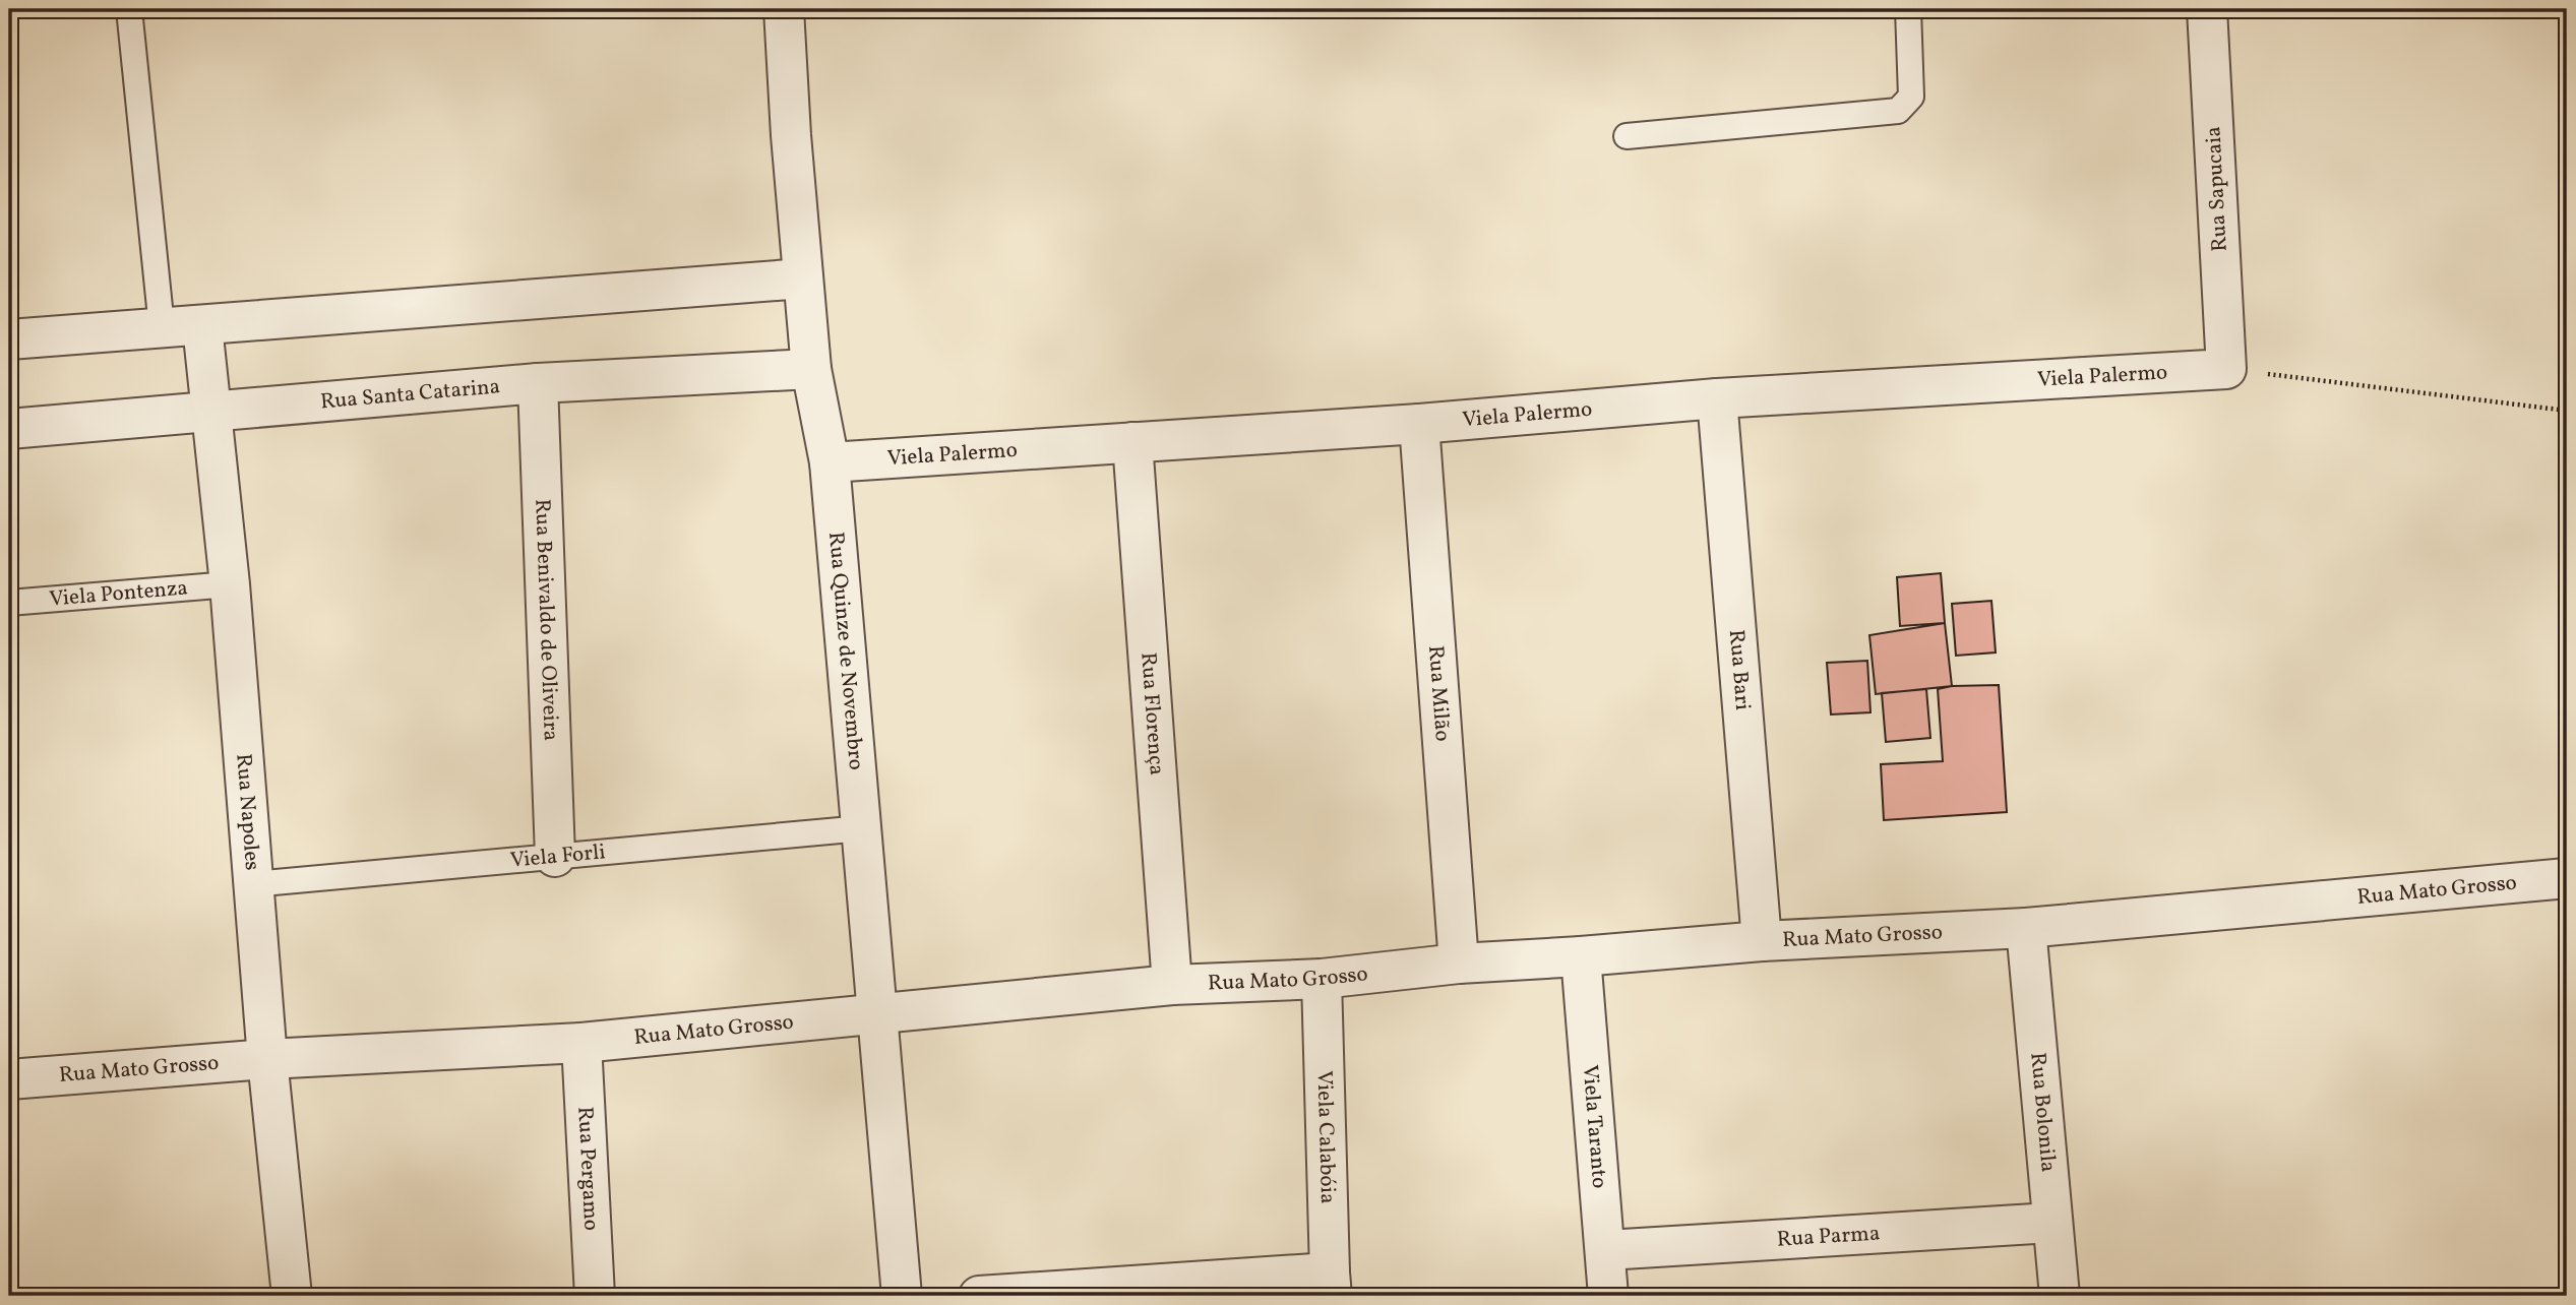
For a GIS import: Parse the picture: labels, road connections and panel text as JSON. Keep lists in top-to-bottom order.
{
  "streets": {
    "street": [
      "Rua Sapucaia",
      "Viela Palermo",
      "Rua Santa Catarina",
      "Rua Benivaldo de Oliveira",
      "Rua Quinze de Novembro",
      "Rua Bari",
      "Rua Milão",
      "Rua Florença",
      "Rua Napoles",
      "Rua Mato Grosso",
      "Rua Bolonila",
      "Viela Taranto",
      "Viela Calabóia",
      "Rua Pergamo",
      "Rua Parma"
    ],
    "lane": ["Viela Pontenza", "Viela Forli"]
  },
  "crossings": [
    ["Rua Sapucaia", "Viela Palermo"],
    ["Viela Palermo", "Rua Quinze de Novembro"],
    ["Viela Palermo", "Rua Bari"],
    ["Viela Palermo", "Rua Milão"],
    ["Viela Palermo", "Rua Florença"],
    ["Rua Santa Catarina", "Rua Benivaldo de Oliveira"],
    ["Rua Santa Catarina", "Rua Quinze de Novembro"],
    ["Rua Santa Catarina", "Rua Napoles"],
    ["Viela Pontenza", "Rua Napoles"],
    ["Rua Benivaldo de Oliveira", "Viela Forli"],
    ["Rua Quinze de Novembro", "Viela Forli"],
    ["Rua Quinze de Novembro", "Rua Mato Grosso"],
    ["Rua Bari", "Rua Mato Grosso"],
    ["Rua Milão", "Rua Mato Grosso"],
    ["Rua Florença", "Rua Mato Grosso"],
    ["Rua Napoles", "Viela Forli"],
    ["Rua Napoles", "Rua Mato Grosso"],
    ["Rua Mato Grosso", "Rua Bolonila"],
    ["Rua Mato Grosso", "Viela Taranto"],
    ["Rua Mato Grosso", "Viela Calabóia"],
    ["Rua Mato Grosso", "Rua Pergamo"],
    ["Rua Bolonila", "Rua Parma"],
    ["Viela Taranto", "Rua Parma"]
  ]
}
